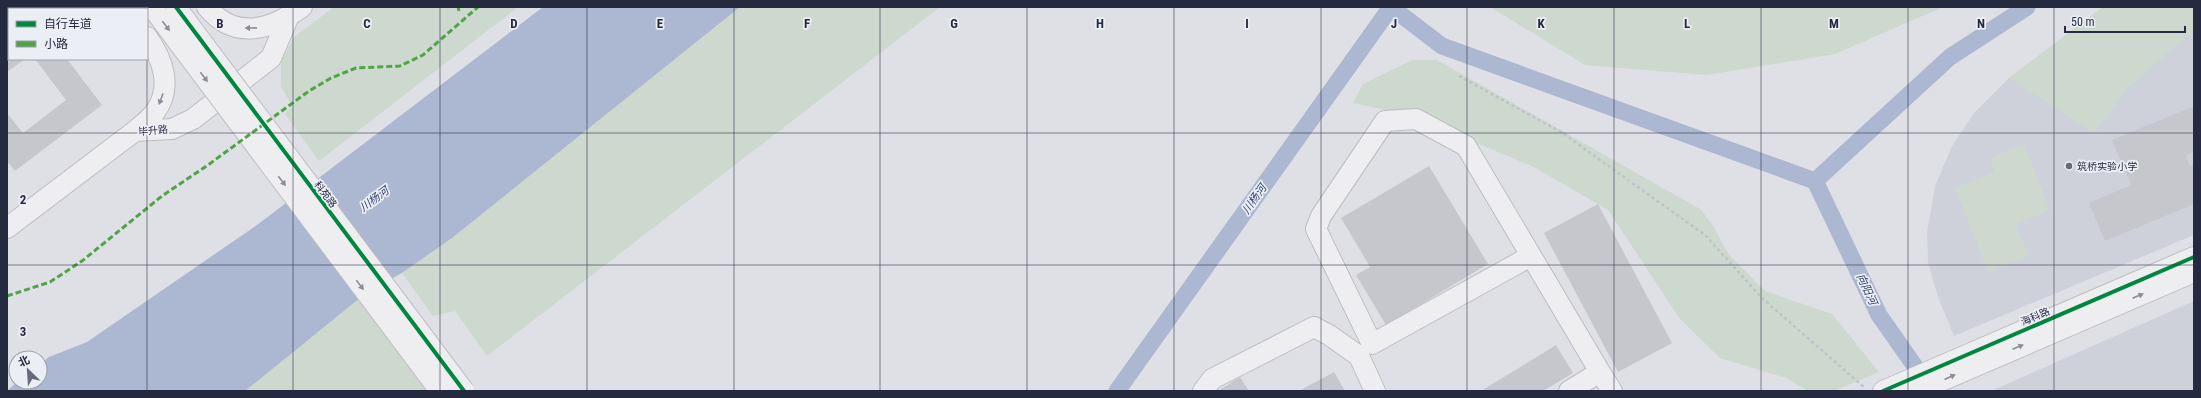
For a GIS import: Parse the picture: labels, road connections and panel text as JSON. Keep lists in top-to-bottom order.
{
  "streets": {
    "street": ["毕升路", "科苑路", "海科路"]
  },
  "water": ["川杨河", "向阳河"],
  "places": ["筑桥实验小学"],
  "legend": ["自行车道", "小路"],
  "scale_bar": "50 m",
  "north": "top left",
  "grid": {
    "columns": [
      "B",
      "C",
      "D",
      "E",
      "F",
      "G",
      "H",
      "I",
      "J",
      "K",
      "L",
      "M",
      "N"
    ],
    "rows": ["2", "3"]
  }
}
